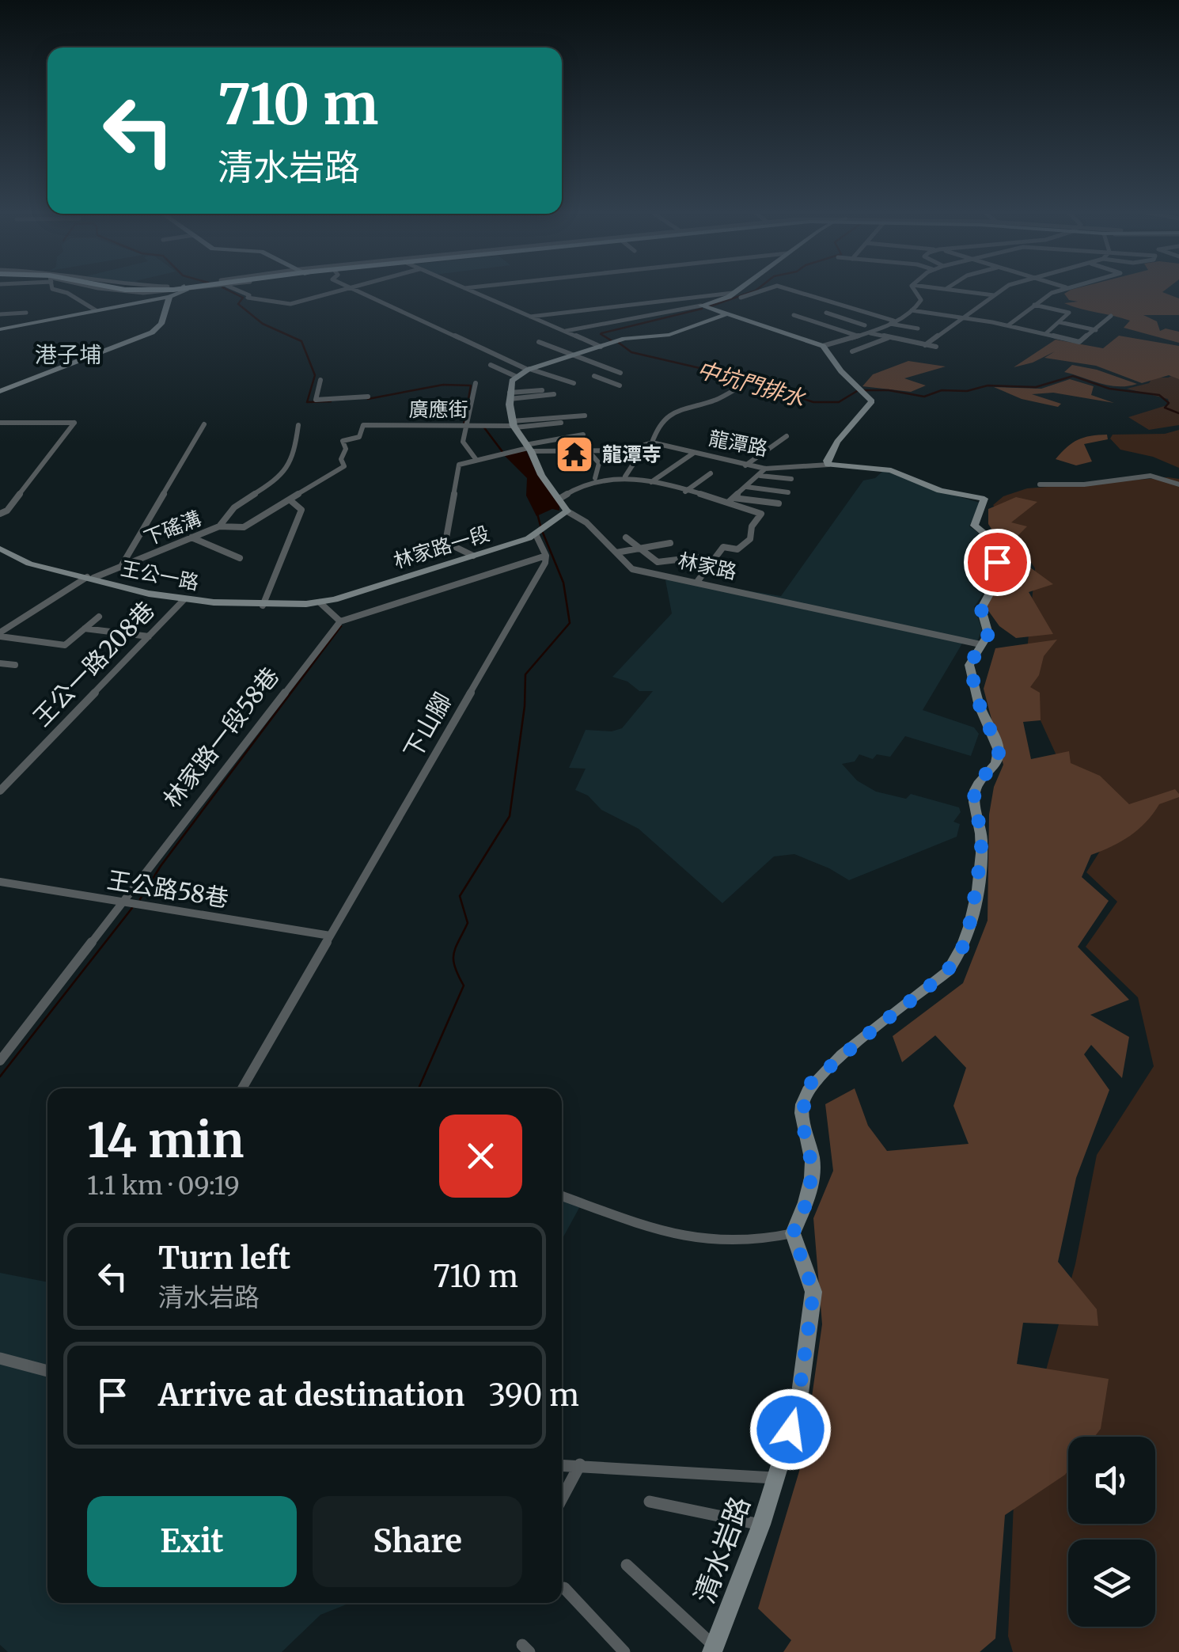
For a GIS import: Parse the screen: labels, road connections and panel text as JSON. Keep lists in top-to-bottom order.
{
  "streets": {
    "street": [
      "廣應街",
      "龍潭路",
      "下磘溝",
      "林家路一段",
      "林家路",
      "王公一路",
      "王公一路208巷",
      "下山腳",
      "林家路一段58巷",
      "王公路58巷",
      "清水岩路"
    ]
  },
  "crossings": [
    ["廣應街", "林家路"],
    ["龍潭路", "林家路"],
    ["下磘溝", "王公一路"],
    ["林家路一段", "林家路"],
    ["林家路一段", "王公一路"],
    ["王公一路", "王公一路208巷"],
    ["下山腳", "王公路58巷"],
    ["林家路一段58巷", "王公路58巷"]
  ],
  "districts": ["港子埔"],
  "water": ["中坑門排水"],
  "places": {
    "temple": ["龍潭寺"]
  },
  "page": {
    "turn": ["710 m", "清水岩路"],
    "heading": ["14 min", "1.1 km · 09:19"],
    "list": [
      {
        "name": "Turn left",
        "note": "清水岩路",
        "value": "710 m"
      },
      {
        "name": "Arrive at destination",
        "value": "390 m"
      }
    ],
    "buttons": ["Exit", "Share"]
  }
}
